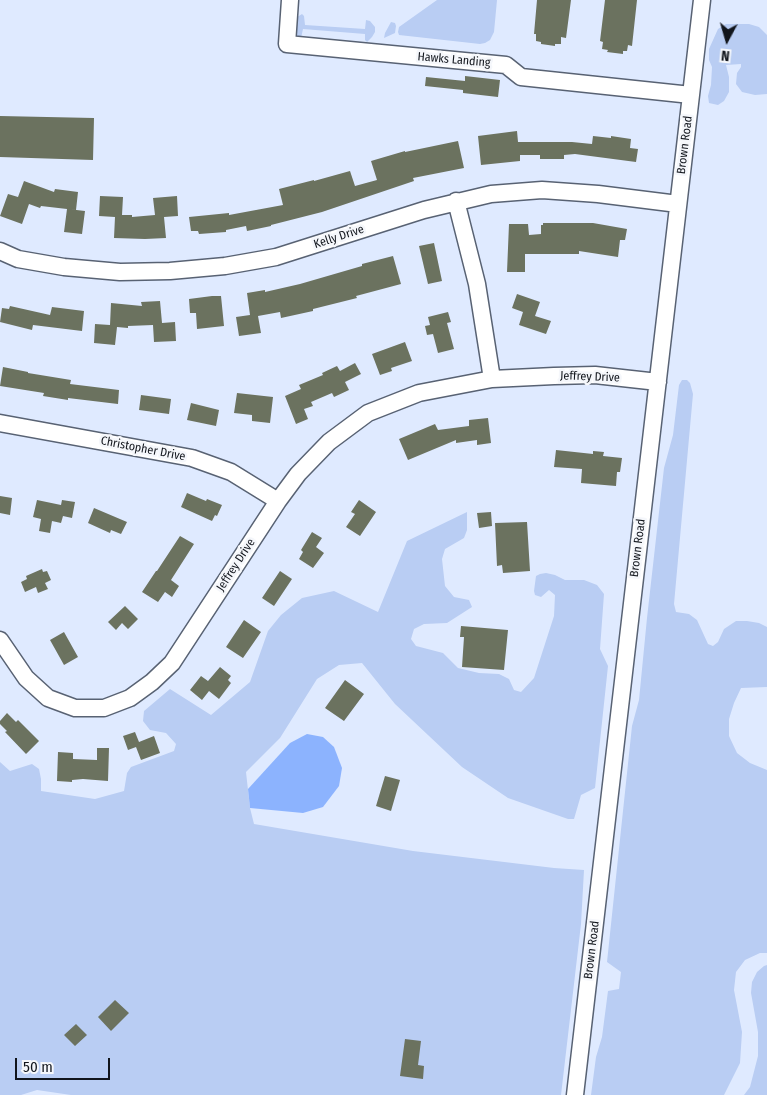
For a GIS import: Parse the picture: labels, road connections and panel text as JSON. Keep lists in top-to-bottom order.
{
  "streets": {
    "street": [
      "Hawks Landing",
      "Brown Road",
      "Kelly Drive",
      "Jeffrey Drive",
      "Christopher Drive"
    ]
  },
  "crossings": [
    ["Hawks Landing", "Brown Road"],
    ["Brown Road", "Kelly Drive"],
    ["Brown Road", "Jeffrey Drive"],
    ["Jeffrey Drive", "Christopher Drive"]
  ],
  "scale_bar": "50 m",
  "north": "bottom"
}
